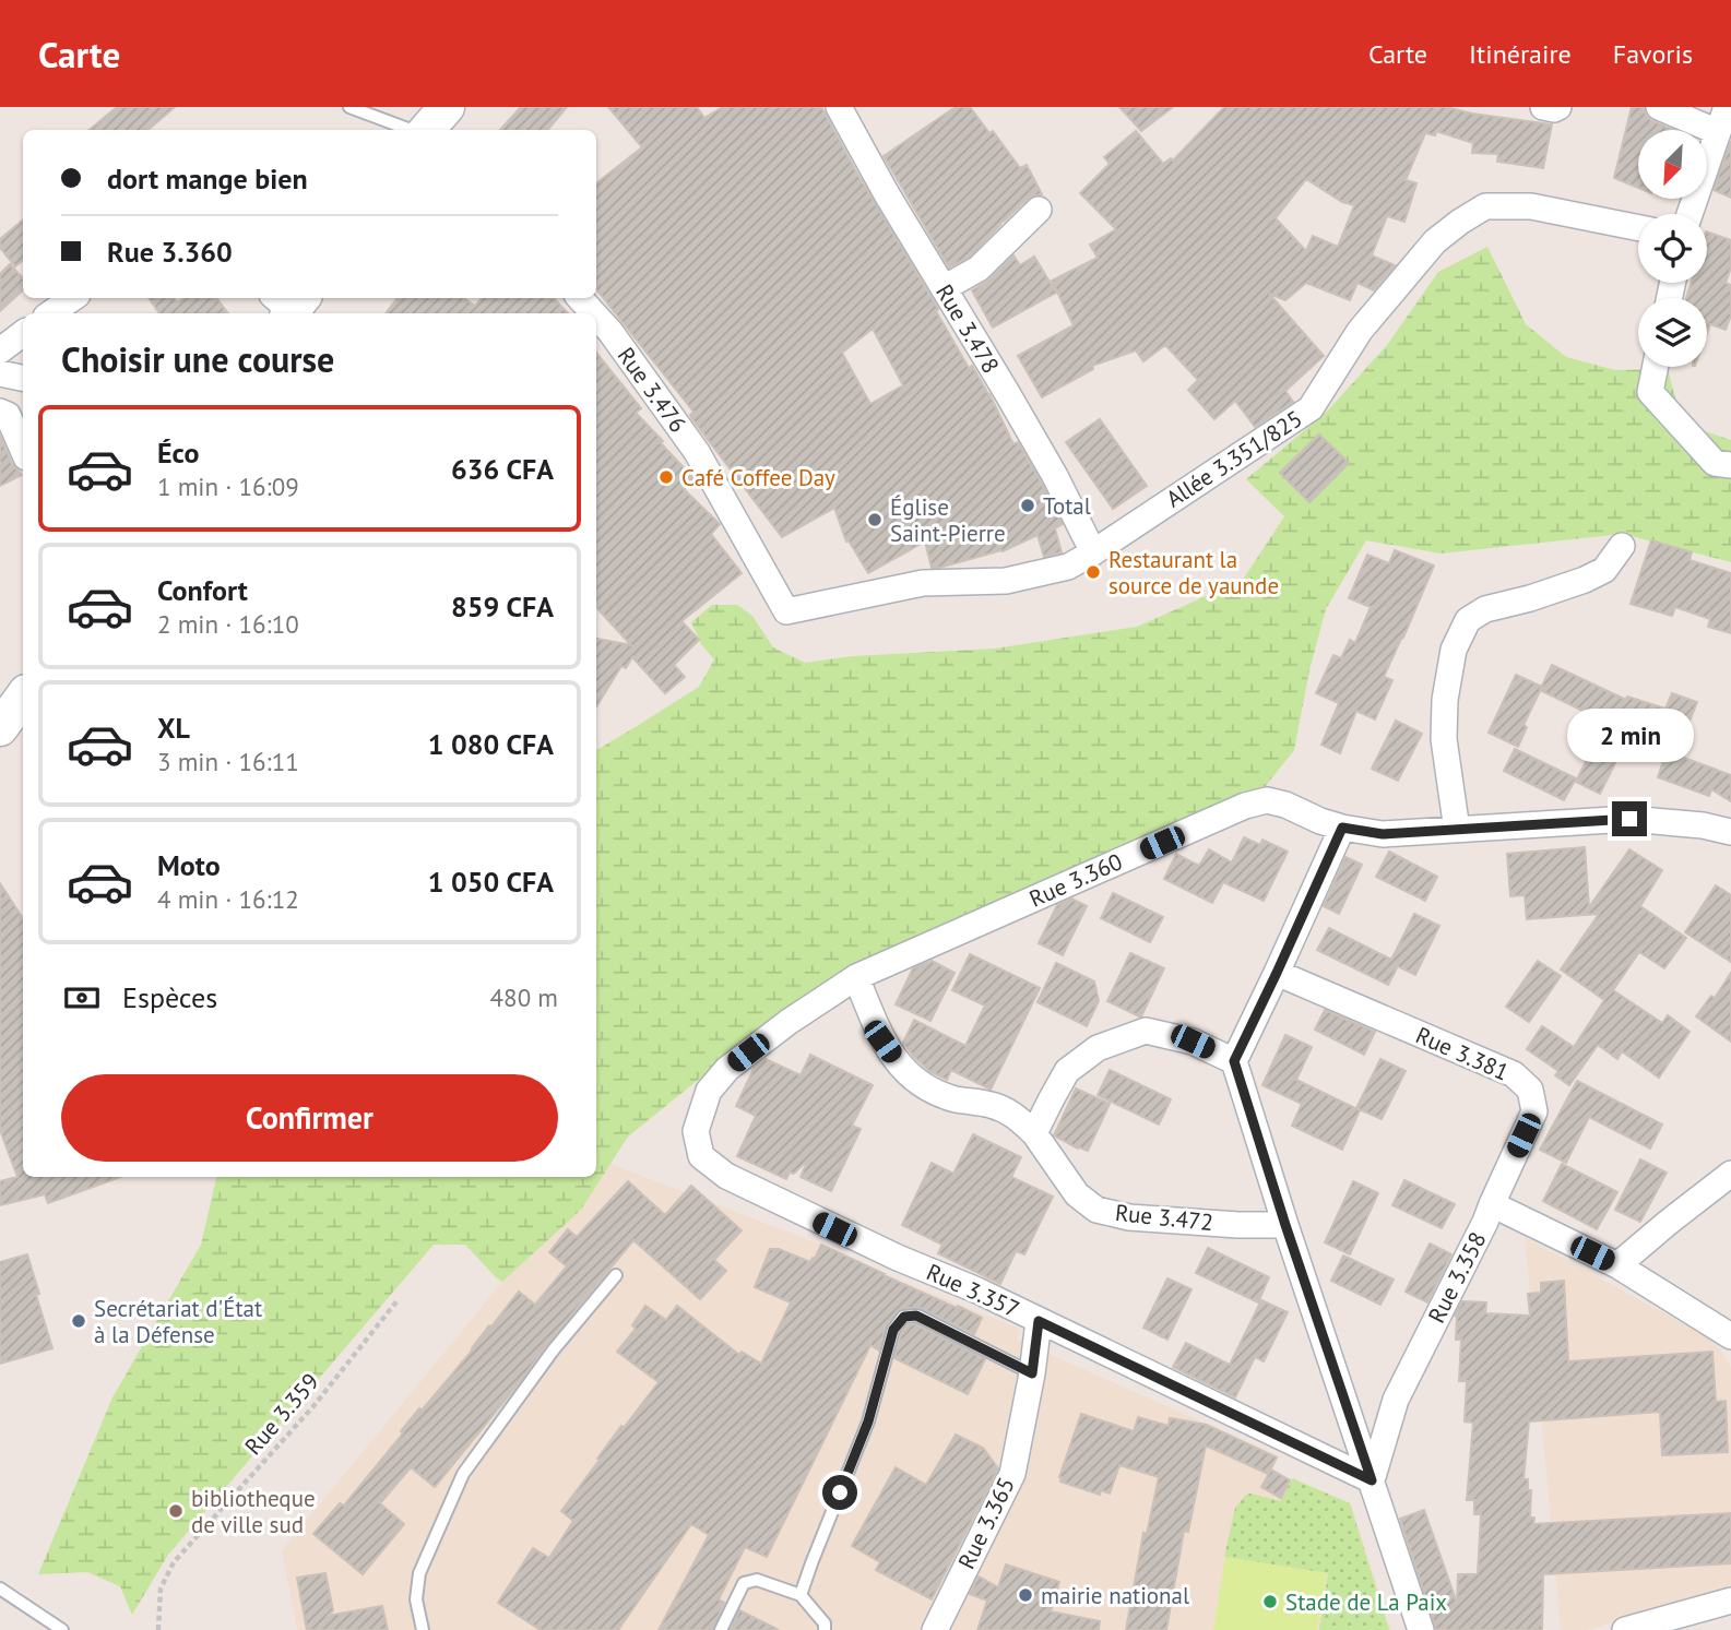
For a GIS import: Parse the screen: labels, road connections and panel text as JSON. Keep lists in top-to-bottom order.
{
  "streets": {
    "street": [
      "Rue 3.478",
      "Rue 3.476",
      "Allée 3.351/825",
      "Rue 3.360",
      "Rue 3.381",
      "Rue 3.472",
      "Rue 3.358",
      "Rue 3.357",
      "Rue 3.365"
    ],
    "path": ["Rue 3.359"]
  },
  "crossings": [
    ["Rue 3.478", "Allée 3.351/825"],
    ["Rue 3.476", "Allée 3.351/825"],
    ["Rue 3.360", "Rue 3.472"],
    ["Rue 3.360", "Rue 3.357"],
    ["Rue 3.381", "Rue 3.358"],
    ["Rue 3.358", "Rue 3.357"],
    ["Rue 3.357", "Rue 3.365"]
  ],
  "places": [
    "Café Coffee Day",
    "Total",
    "Église Saint-Pierre",
    "Restaurant la source de yaunde",
    "Secrétariat d'État à la Défense",
    "bibliotheque de ville sud",
    "mairie national",
    "Stade de La Paix"
  ],
  "north": "bottom left",
  "page": {
    "header": "Carte",
    "nav": ["Carte", "Itinéraire", "Favoris"],
    "banner": ["dort mange bien", "Rue 3.360"],
    "heading": "Choisir une course",
    "list": [
      {
        "name": "Éco",
        "note": "1 min · 16:09",
        "value": "636 CFA"
      },
      {
        "name": "Confort",
        "note": "2 min · 16:10",
        "value": "859 CFA"
      },
      {
        "name": "XL",
        "note": "3 min · 16:11",
        "value": "1 080 CFA"
      },
      {
        "name": "Moto",
        "note": "4 min · 16:12",
        "value": "1 050 CFA"
      }
    ],
    "bubble": "2 min",
    "pay": ["Espèces", "480 m"],
    "buttons": "Confirmer"
  }
}
